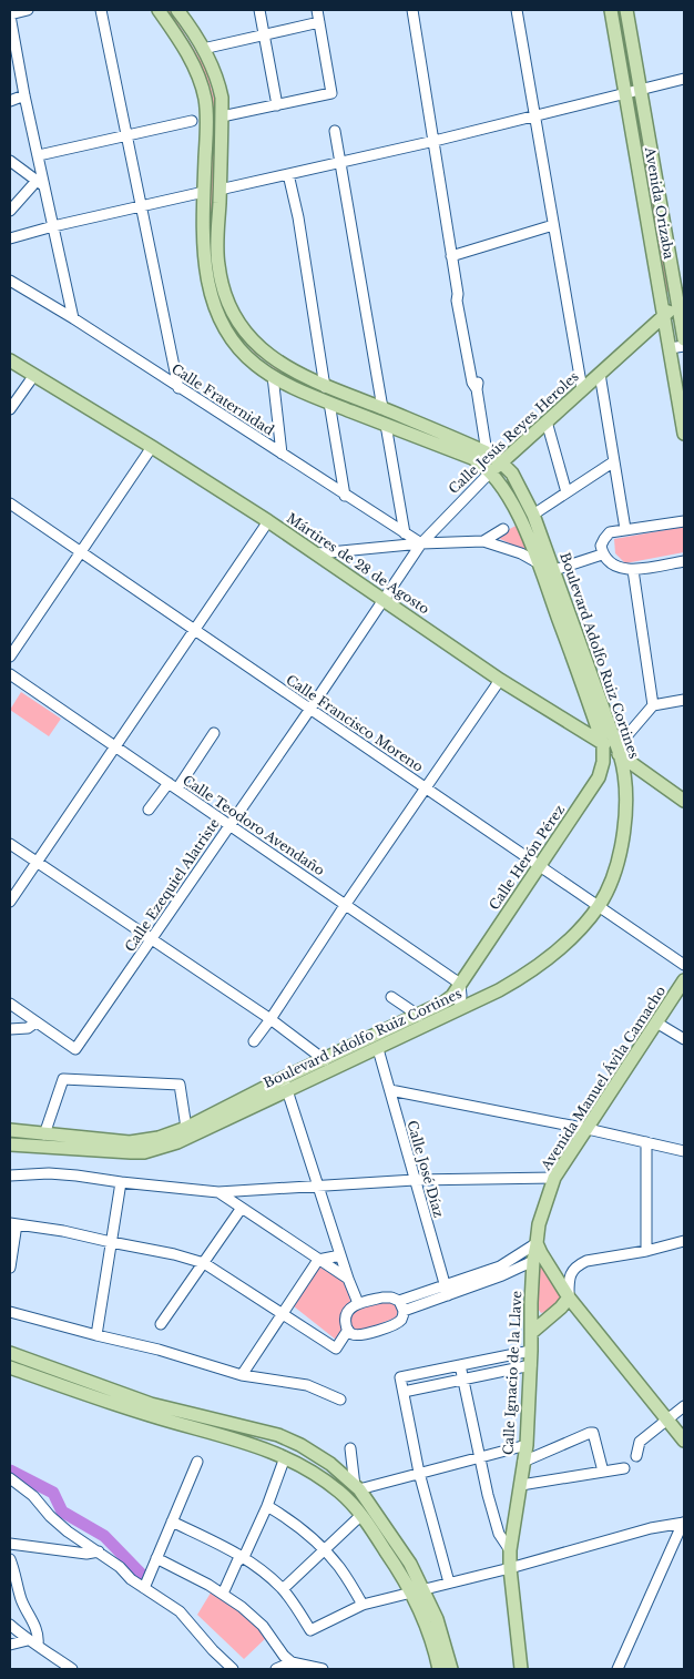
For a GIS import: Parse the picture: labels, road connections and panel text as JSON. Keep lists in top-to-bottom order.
{
  "streets": {
    "main road": [
      "Avenida Orizaba",
      "Calle Jesús Reyes Heroles",
      "Mártires de 28 de Agosto",
      "Boulevard Adolfo Ruiz Cortines",
      "Calle Herón Pérez",
      "Avenida Manuel Ávila Camacho",
      "Calle Ignacio de la Llave"
    ],
    "street": [
      "Calle Fraternidad",
      "Calle Francisco Moreno",
      "Calle Teodoro Avendaño",
      "Calle Ezequiel Alatriste",
      "Calle José Díaz"
    ]
  },
  "crossings": [
    ["Avenida Orizaba", "Calle Jesús Reyes Heroles"],
    ["Calle Fraternidad", "Calle Jesús Reyes Heroles"],
    ["Calle Jesús Reyes Heroles", "Mártires de 28 de Agosto"],
    ["Calle Jesús Reyes Heroles", "Boulevard Adolfo Ruiz Cortines"],
    ["Calle Jesús Reyes Heroles", "Calle Ezequiel Alatriste"],
    ["Mártires de 28 de Agosto", "Boulevard Adolfo Ruiz Cortines"],
    ["Mártires de 28 de Agosto", "Calle Herón Pérez"],
    ["Mártires de 28 de Agosto", "Calle Ezequiel Alatriste"],
    ["Boulevard Adolfo Ruiz Cortines", "Calle Francisco Moreno"],
    ["Boulevard Adolfo Ruiz Cortines", "Calle Teodoro Avendaño"],
    ["Boulevard Adolfo Ruiz Cortines", "Calle Herón Pérez"],
    ["Boulevard Adolfo Ruiz Cortines", "Calle José Díaz"],
    ["Calle Francisco Moreno", "Calle Herón Pérez"],
    ["Calle Francisco Moreno", "Calle Ezequiel Alatriste"],
    ["Calle Teodoro Avendaño", "Calle Herón Pérez"],
    ["Calle Teodoro Avendaño", "Calle Ezequiel Alatriste"],
    ["Avenida Manuel Ávila Camacho", "Calle Ignacio de la Llave"]
  ]
}
